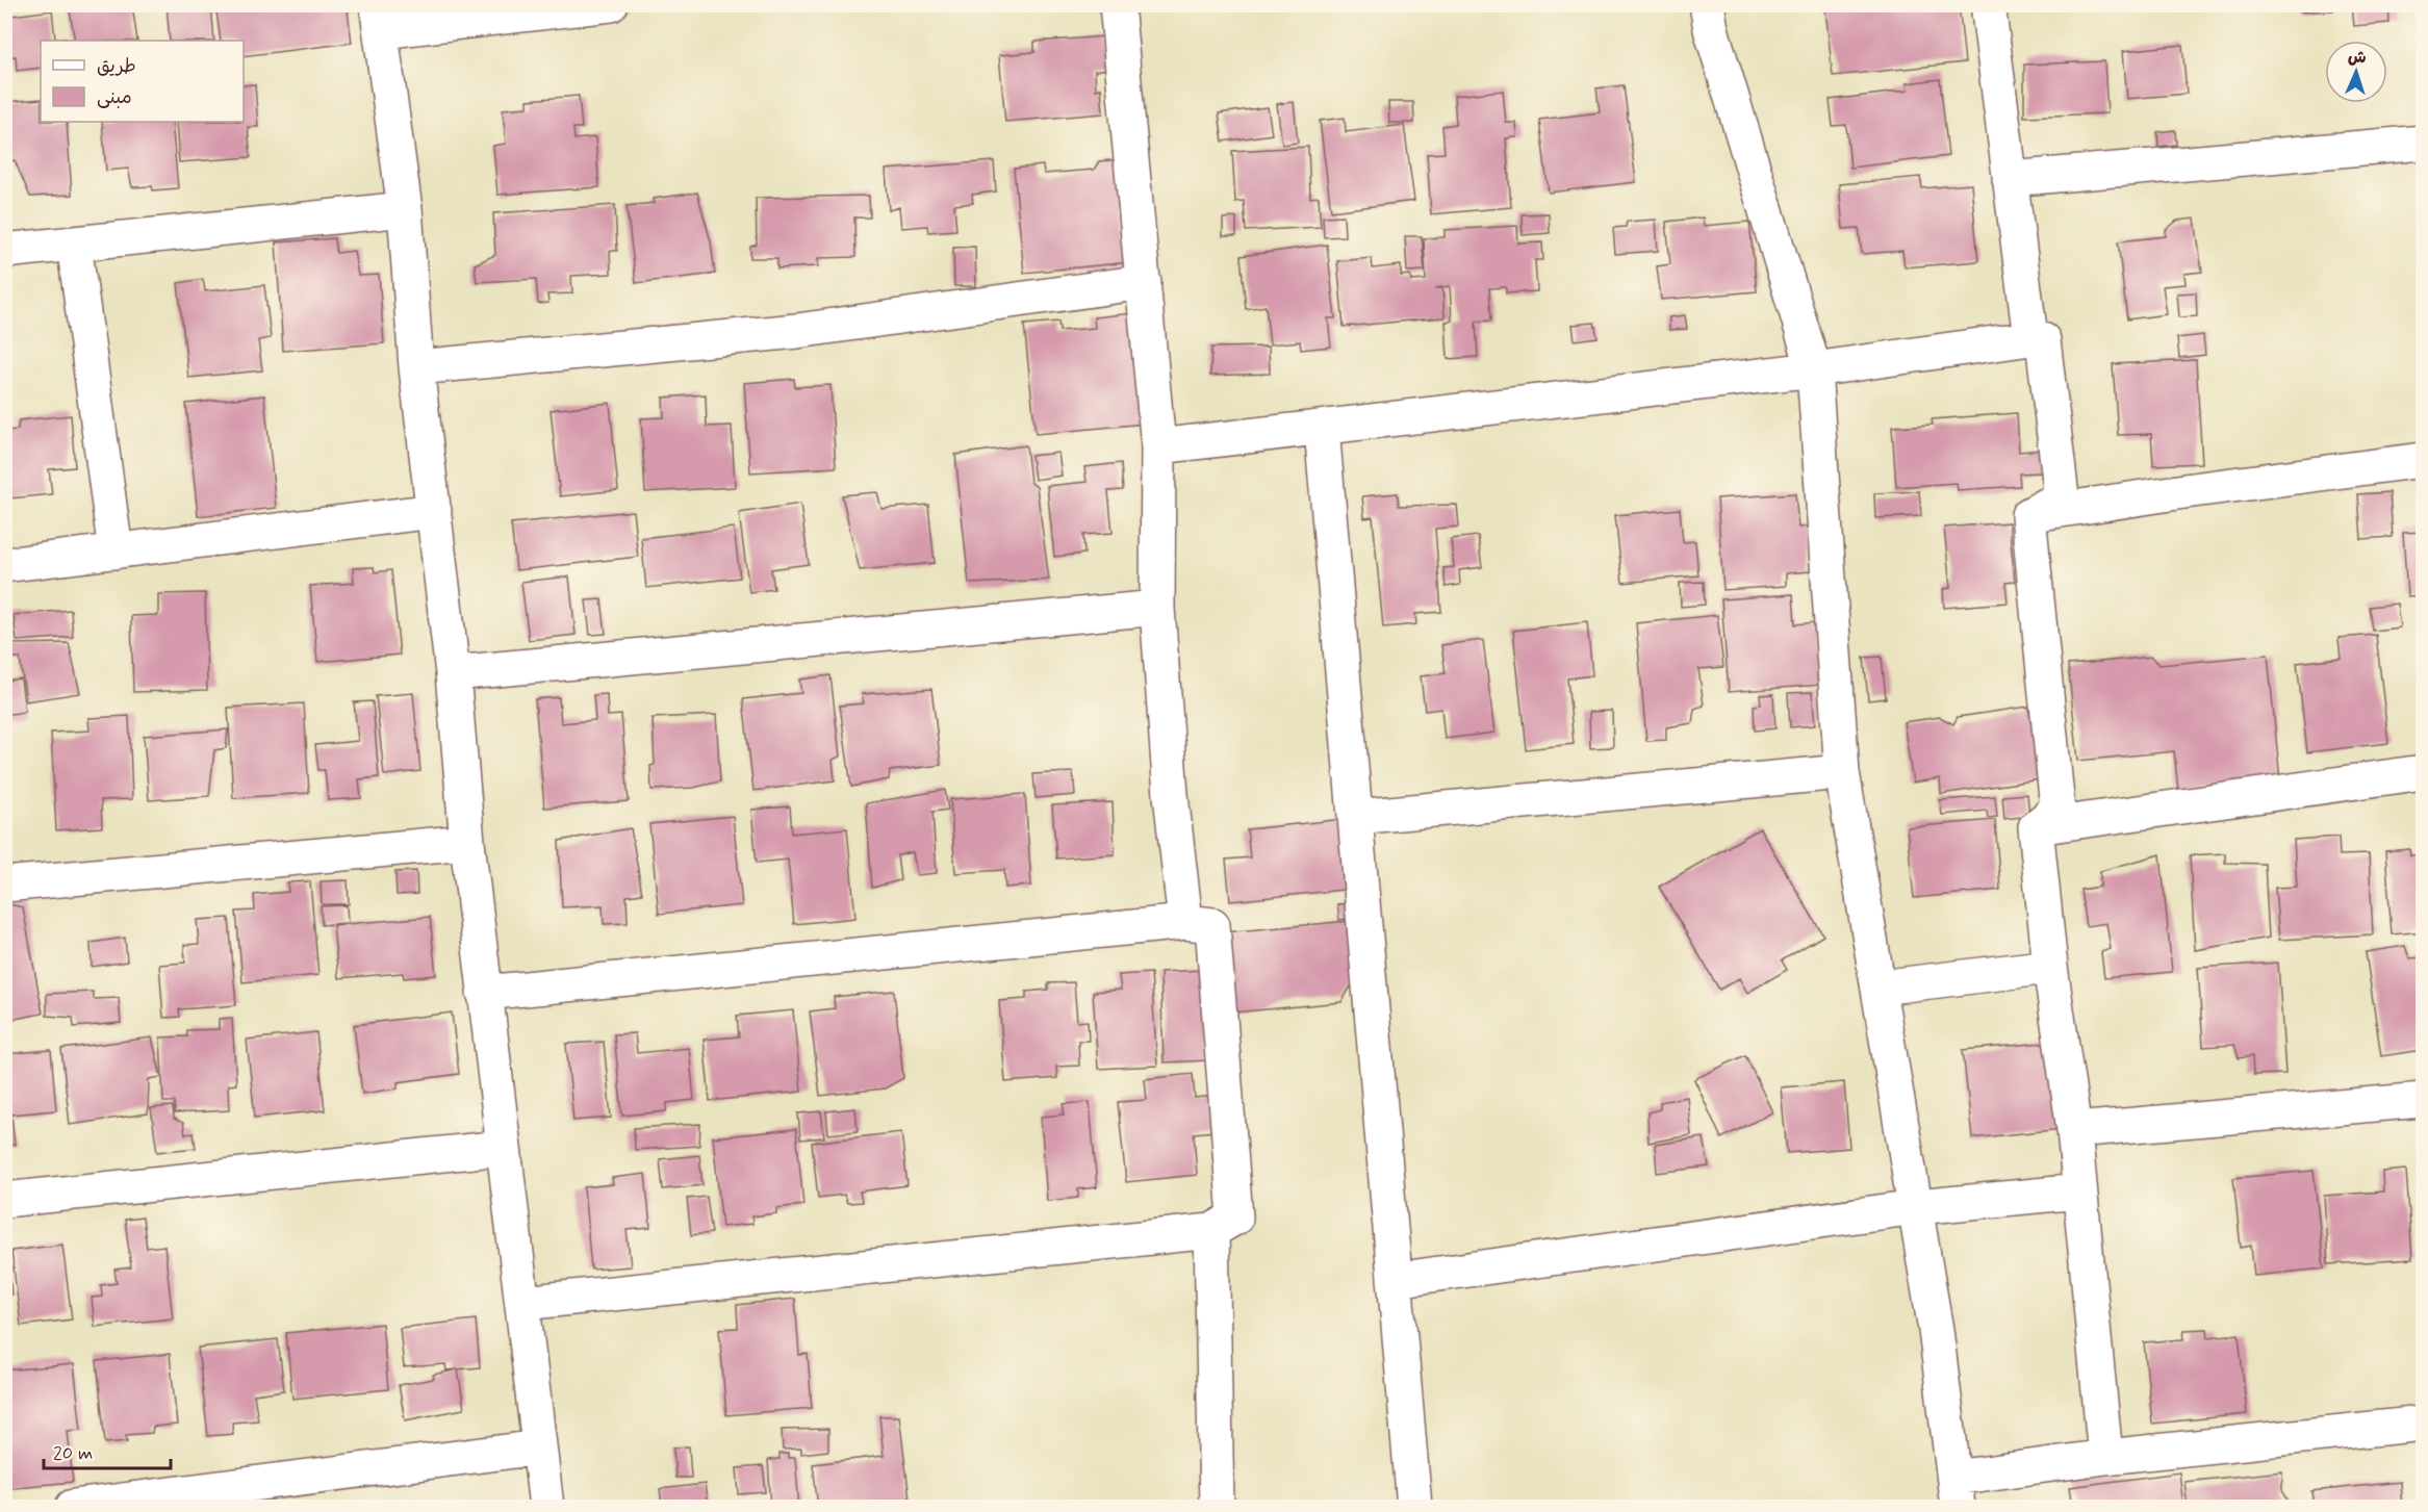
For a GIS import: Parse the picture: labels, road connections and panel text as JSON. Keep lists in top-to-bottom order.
{
  "legend": ["طريق", "مبنى"],
  "scale_bar": "20 m",
  "north": "top"
}
